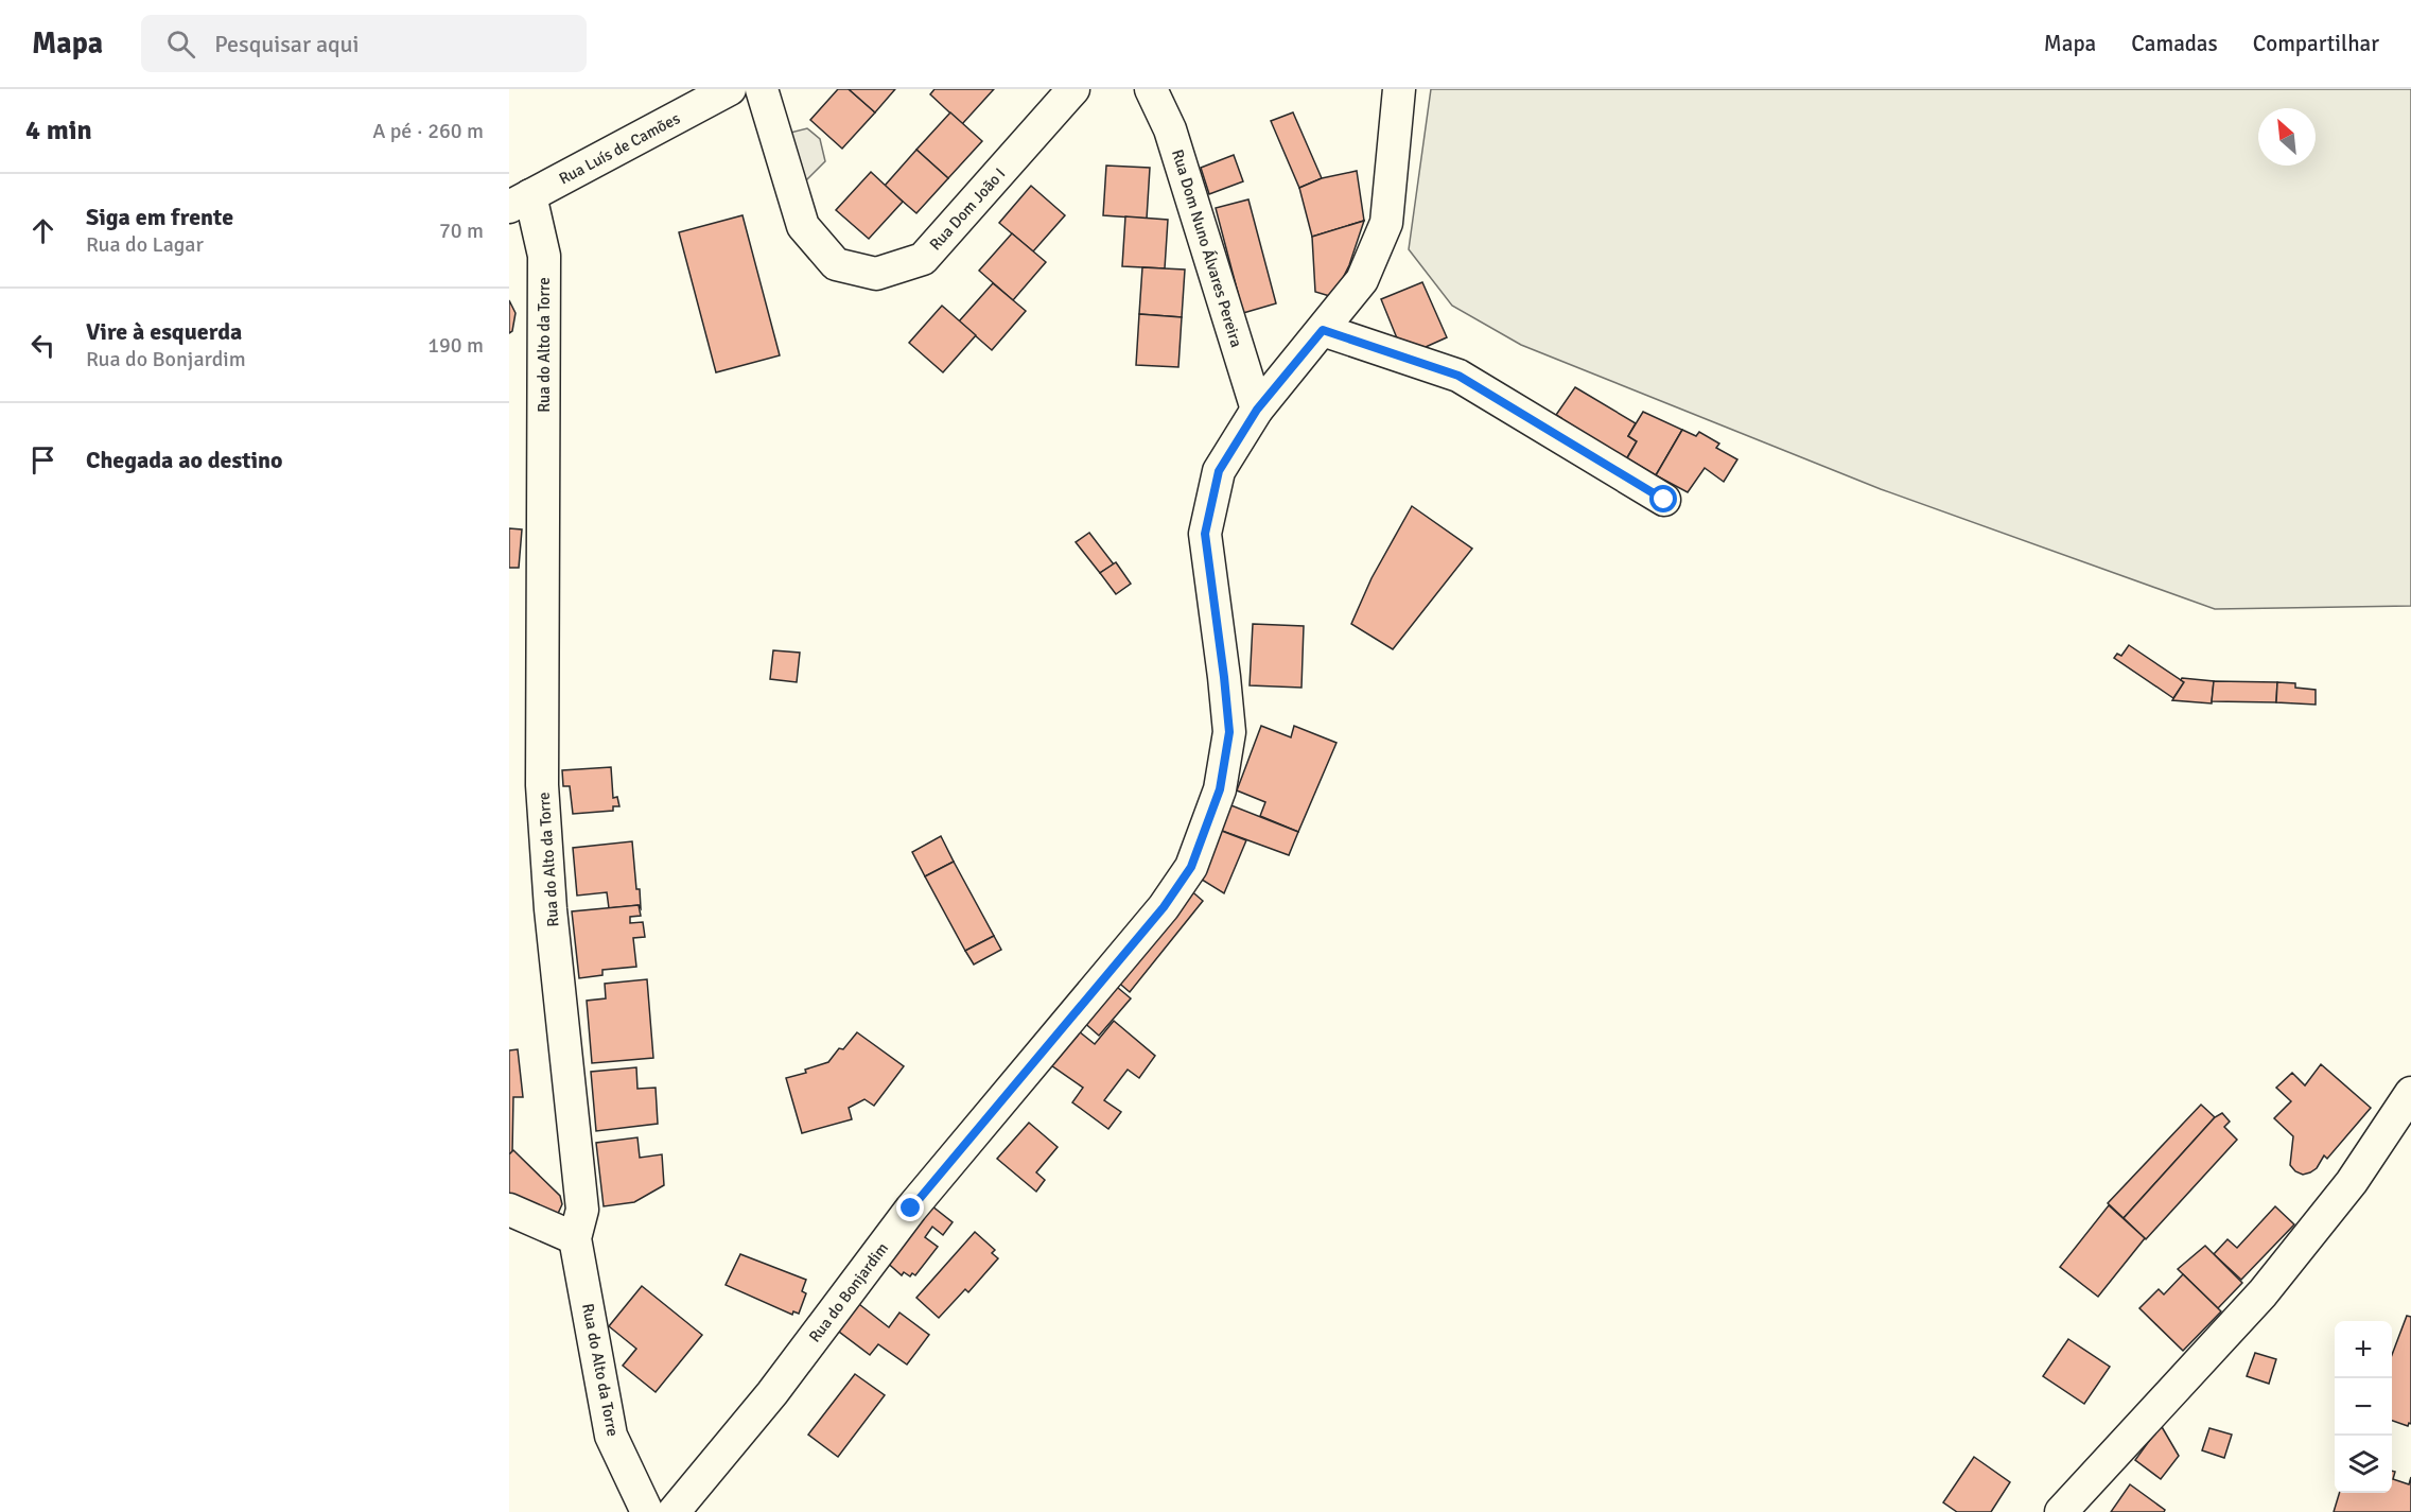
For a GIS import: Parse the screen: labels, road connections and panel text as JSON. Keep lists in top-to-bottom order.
{
  "streets": {
    "street": [
      "Rua Luís de Camões",
      "Rua Dom João I",
      "Rua Dom Nuno Álvares Pereira",
      "Rua do Alto da Torre",
      "Rua do Bonjardim"
    ]
  },
  "crossings": [
    ["Rua Luís de Camões", "Rua do Alto da Torre"],
    ["Rua Dom Nuno Álvares Pereira", "Rua do Bonjardim"]
  ],
  "north": "top left",
  "page": {
    "header": "Mapa",
    "search": "Pesquisar aqui",
    "nav": ["Mapa", "Camadas", "Compartilhar"],
    "heading": ["4 min", "A pé · 260 m"],
    "list": [
      ["Siga em frente", "Rua do Lagar", "70 m"],
      ["Vire à esquerda", "Rua do Bonjardim", "190 m"],
      "Chegada ao destino"
    ],
    "map_buttons": ["+", "−"]
  }
}
